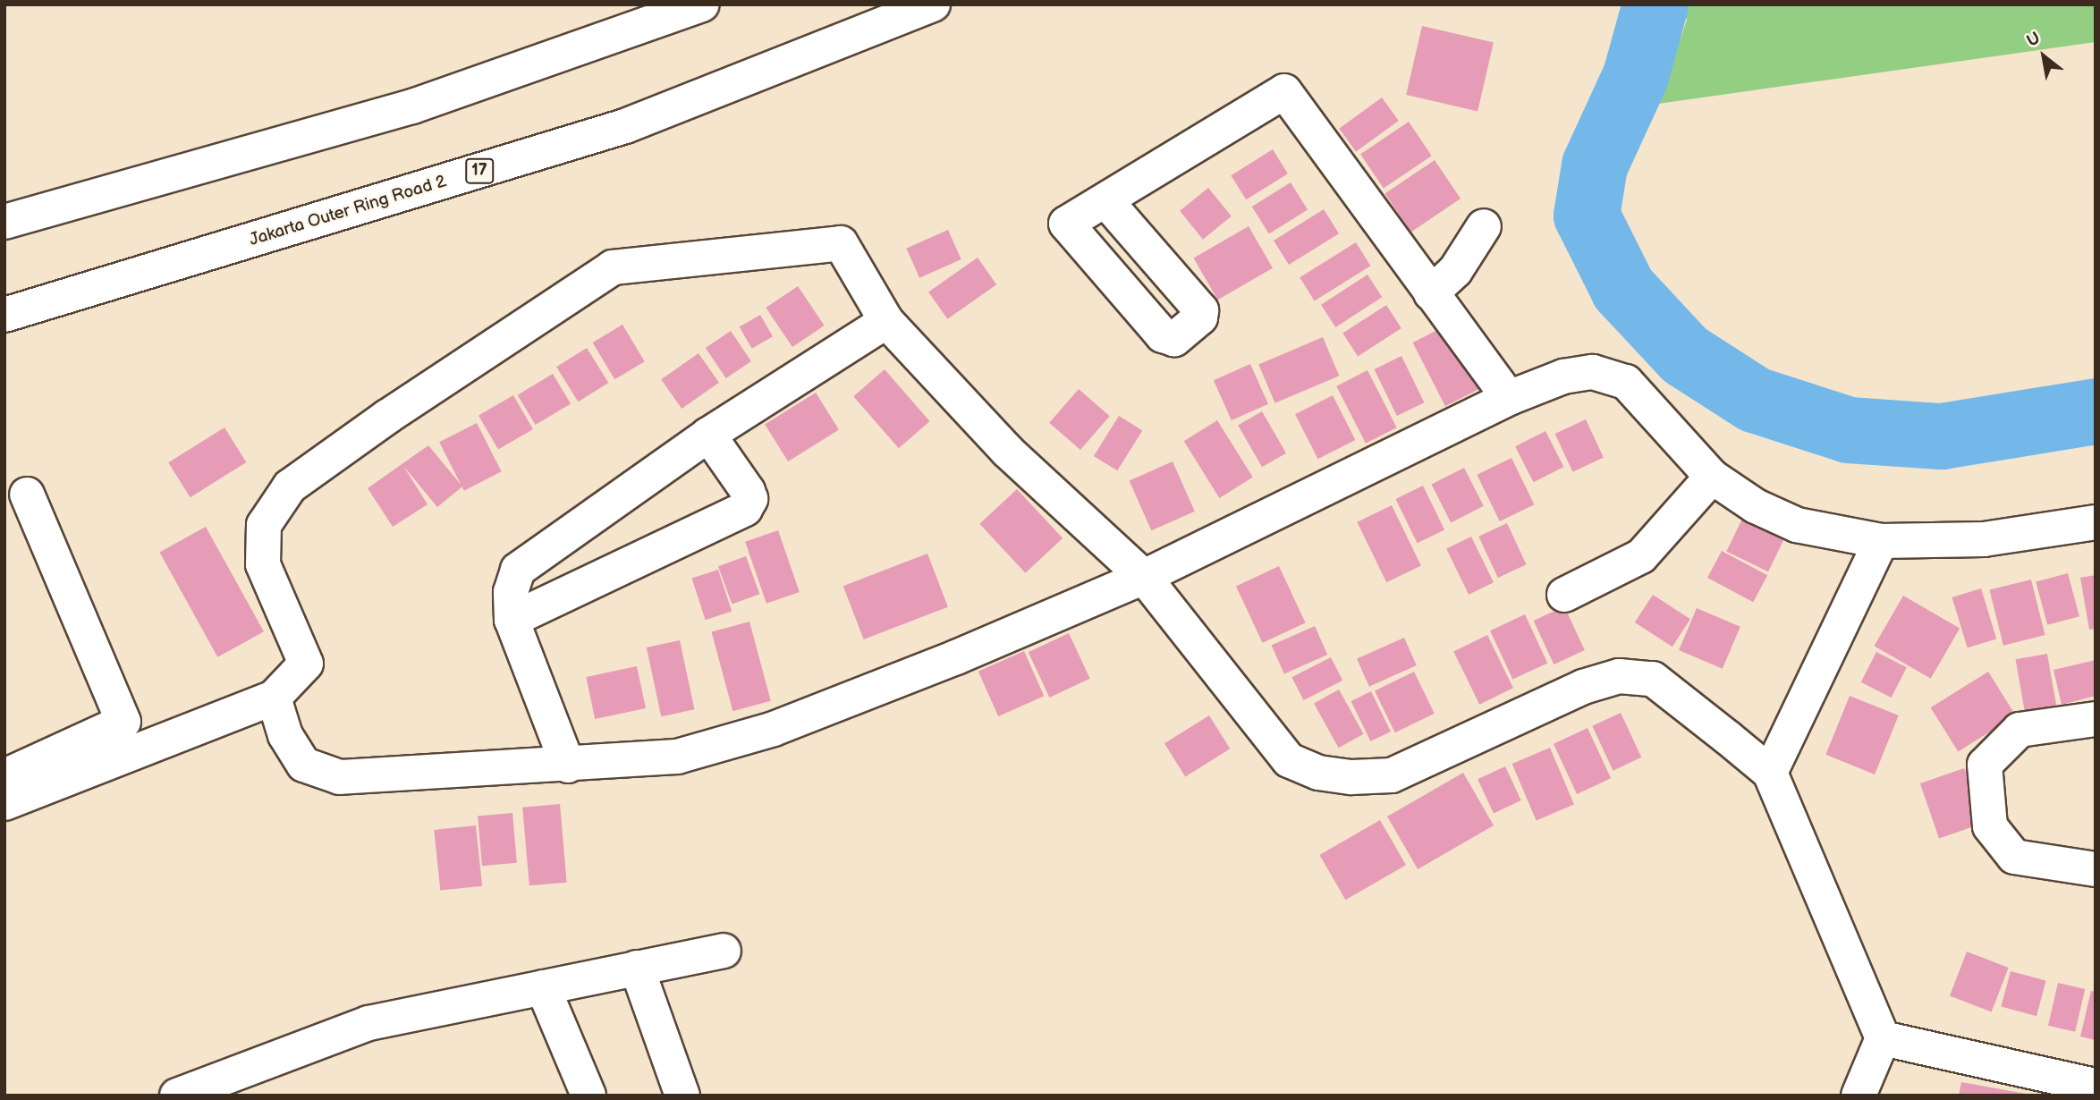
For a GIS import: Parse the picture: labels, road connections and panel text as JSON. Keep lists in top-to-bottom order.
{
  "streets": {
    "main road": ["17", "Jakarta Outer Ring Road 2"]
  },
  "north": "top left"
}
